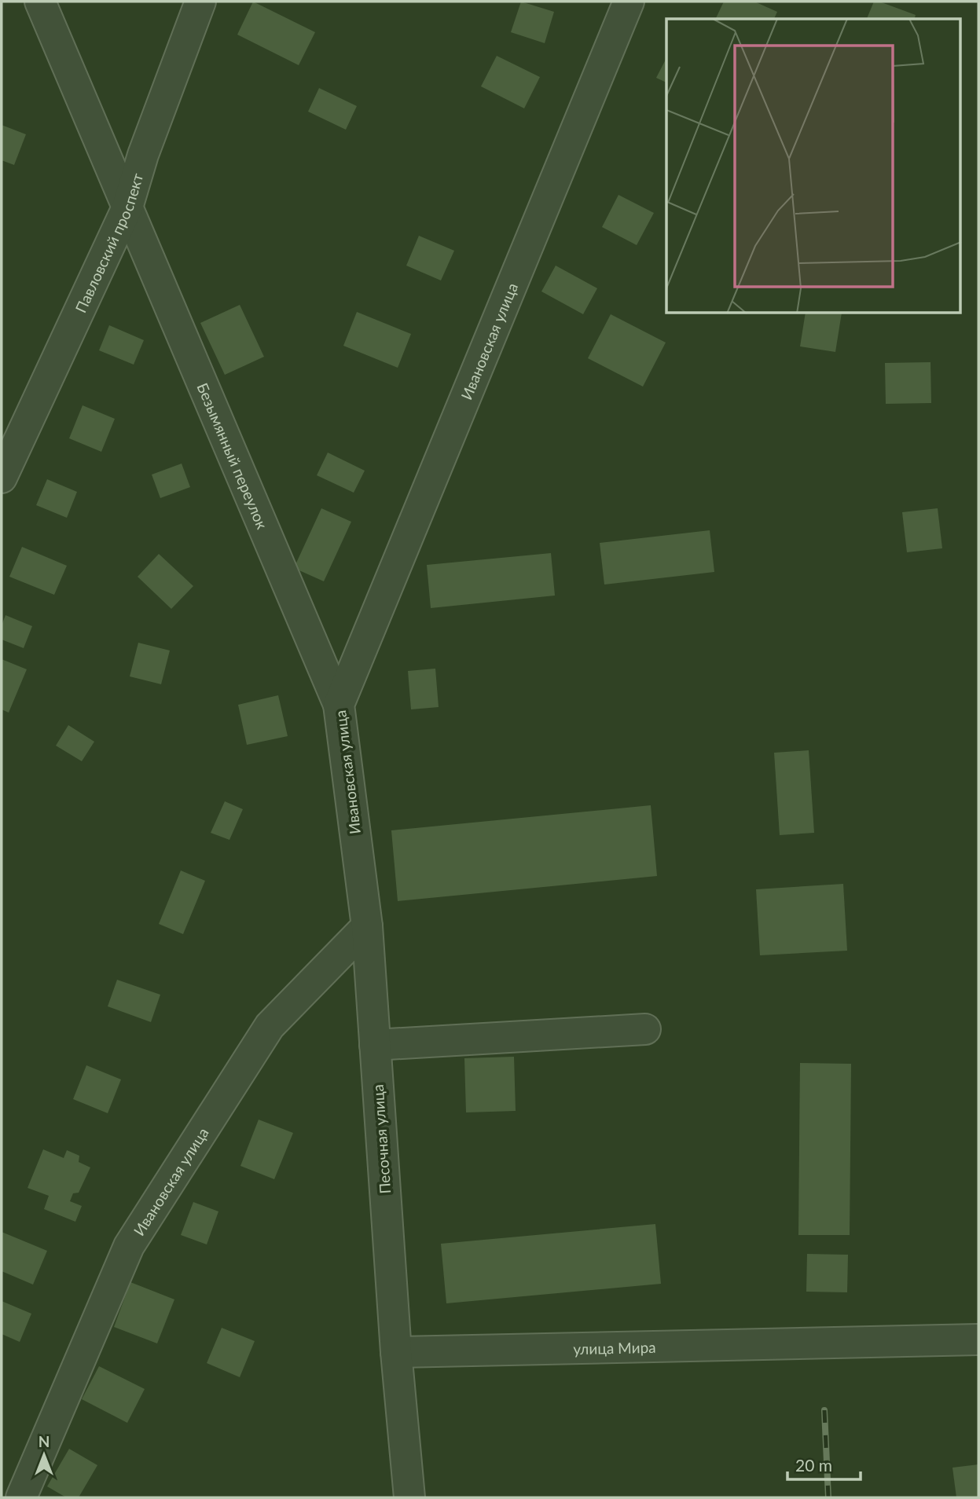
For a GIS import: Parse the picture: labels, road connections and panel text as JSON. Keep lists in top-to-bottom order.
{
  "streets": {
    "street": [
      "Павловский проспект",
      "Ивановская улица",
      "Безымянный переулок",
      "Песочная улица",
      "улица Мира"
    ]
  },
  "crossings": [
    ["Павловский проспект", "Безымянный переулок"],
    ["Ивановская улица", "Безымянный переулок"],
    ["Ивановская улица", "Песочная улица"],
    ["Песочная улица", "улица Мира"]
  ],
  "scale_bar": "20 m",
  "north": "top"
}
